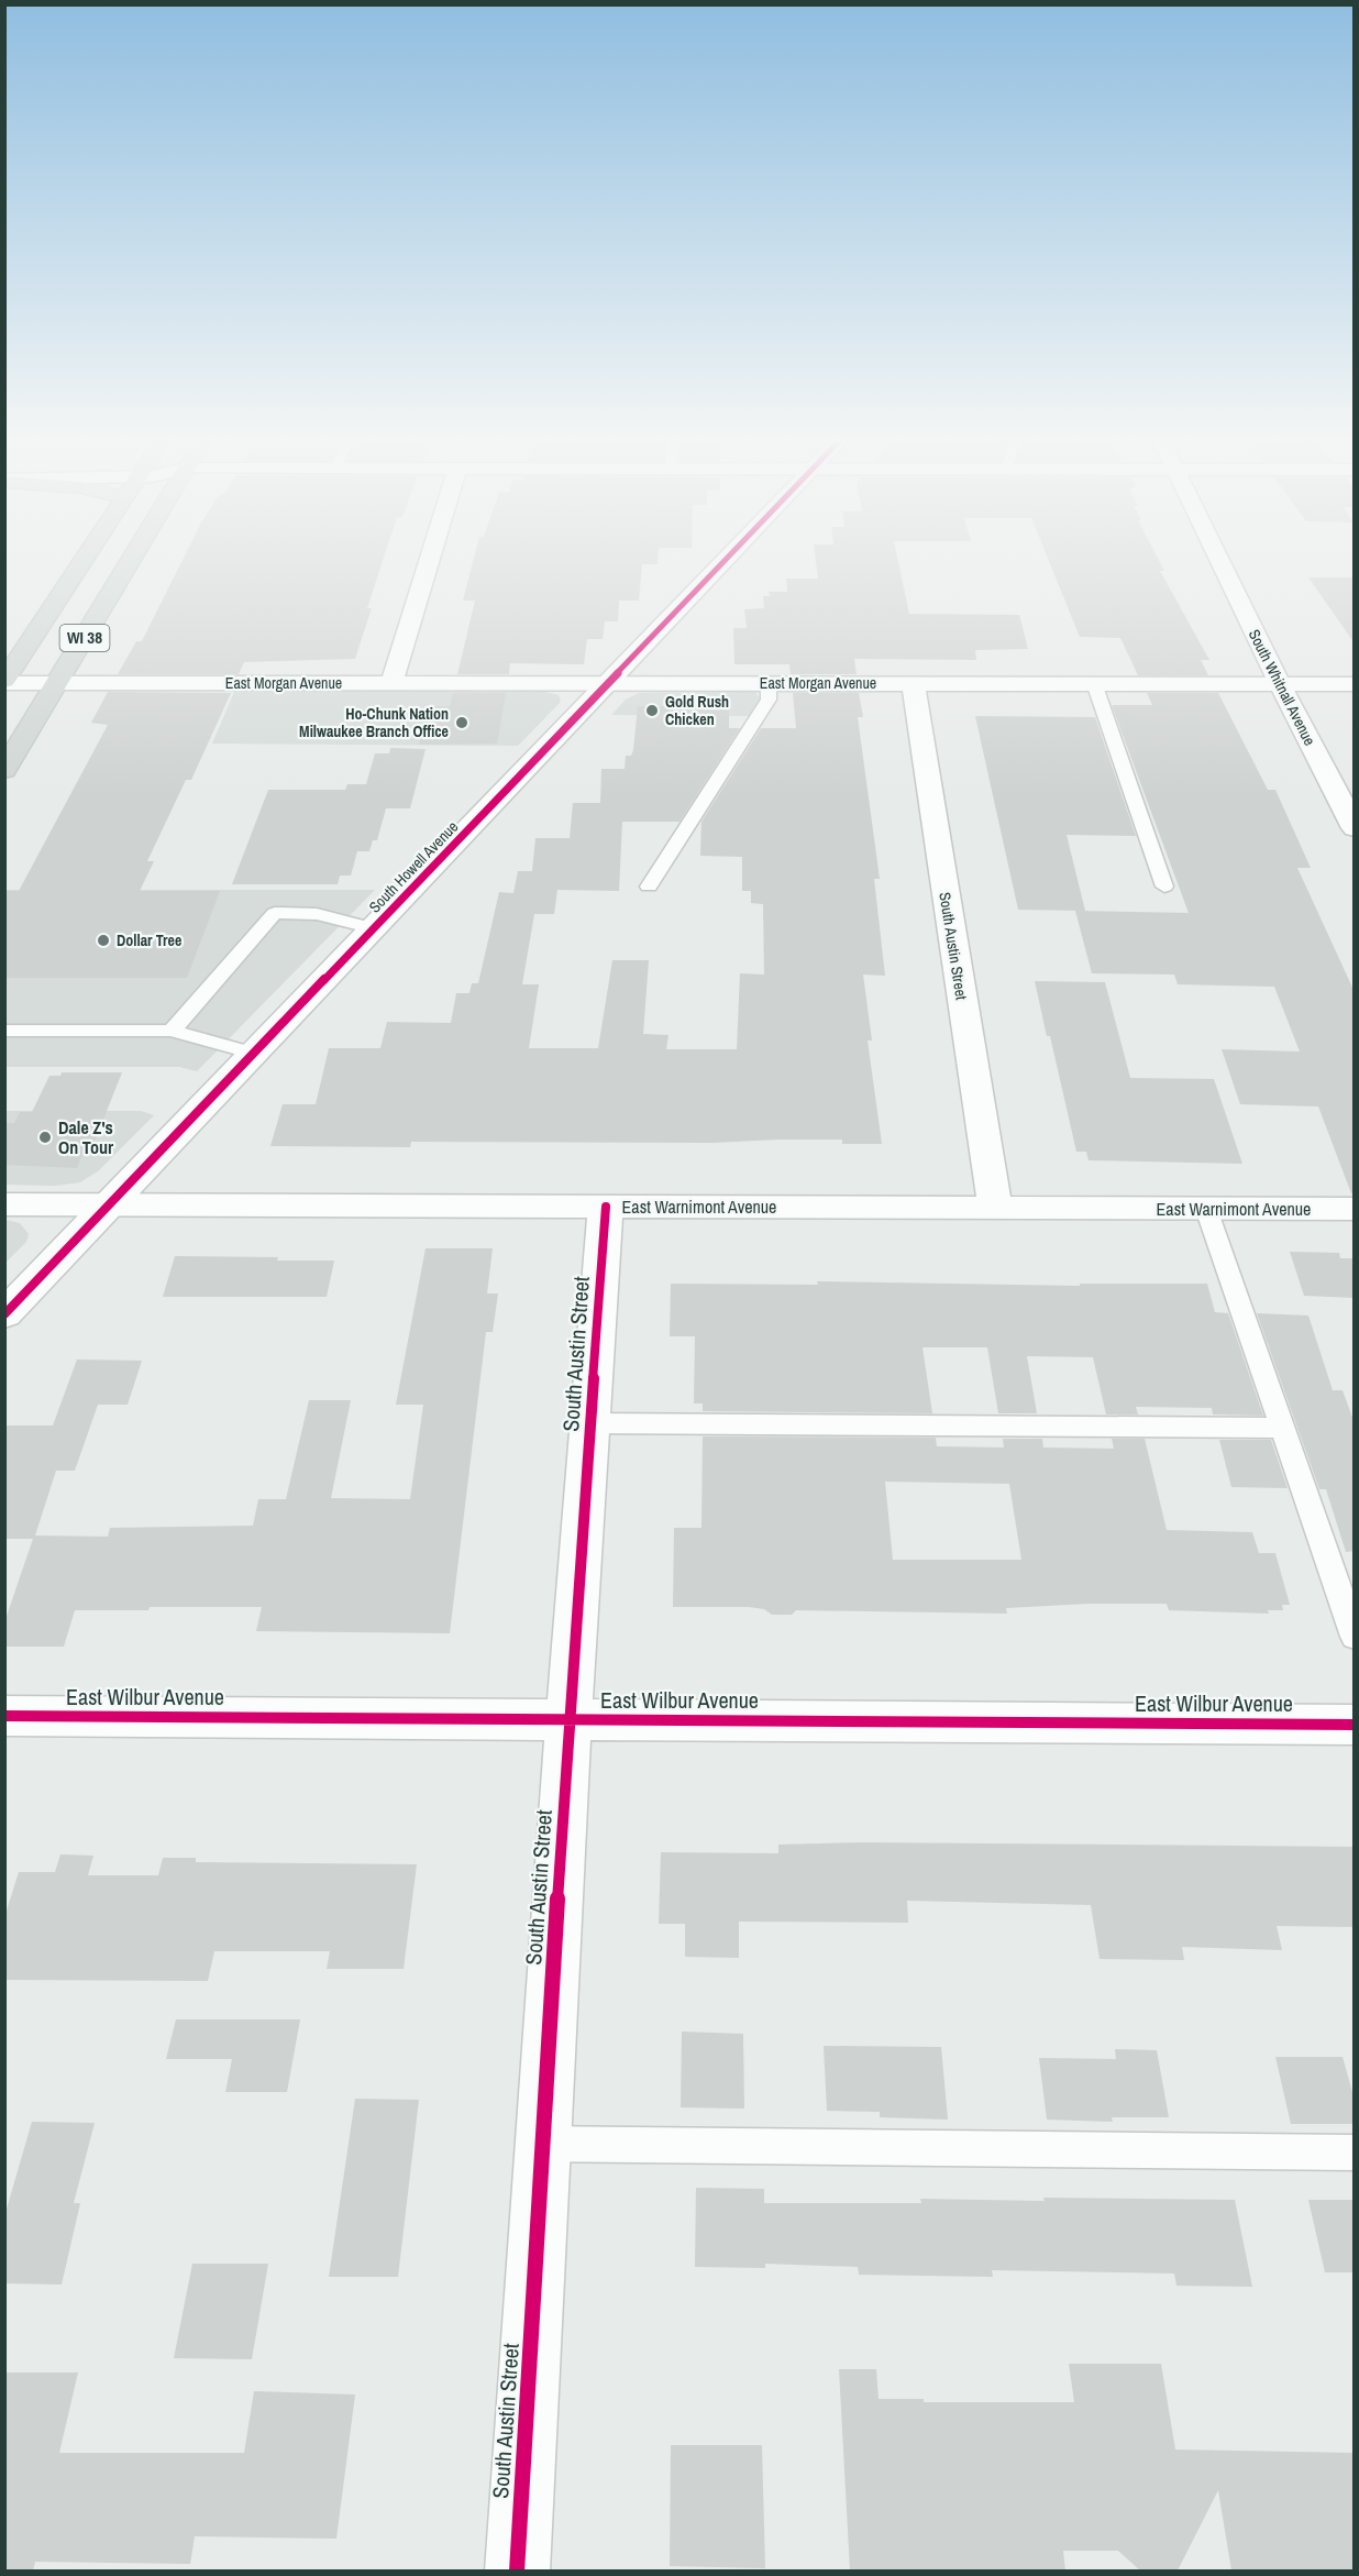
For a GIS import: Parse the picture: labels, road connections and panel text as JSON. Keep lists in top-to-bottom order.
{
  "streets": {
    "main road": ["WI 38"],
    "street": [
      "East Morgan Avenue",
      "South Whitnall Avenue",
      "South Howell Avenue",
      "South Austin Street",
      "East Warnimont Avenue",
      "East Wilbur Avenue"
    ]
  },
  "crossings": [
    ["WI 38", "East Morgan Avenue"],
    ["East Morgan Avenue", "South Whitnall Avenue"],
    ["East Morgan Avenue", "South Howell Avenue"],
    ["East Morgan Avenue", "South Austin Street"],
    ["South Howell Avenue", "East Warnimont Avenue"],
    ["South Austin Street", "East Warnimont Avenue"],
    ["South Austin Street", "East Wilbur Avenue"]
  ],
  "places": [
    "Gold Rush Chicken",
    "Ho-Chunk Nation Milwaukee Branch Office",
    "Dollar Tree",
    "Dale Z's On Tour"
  ]
}
